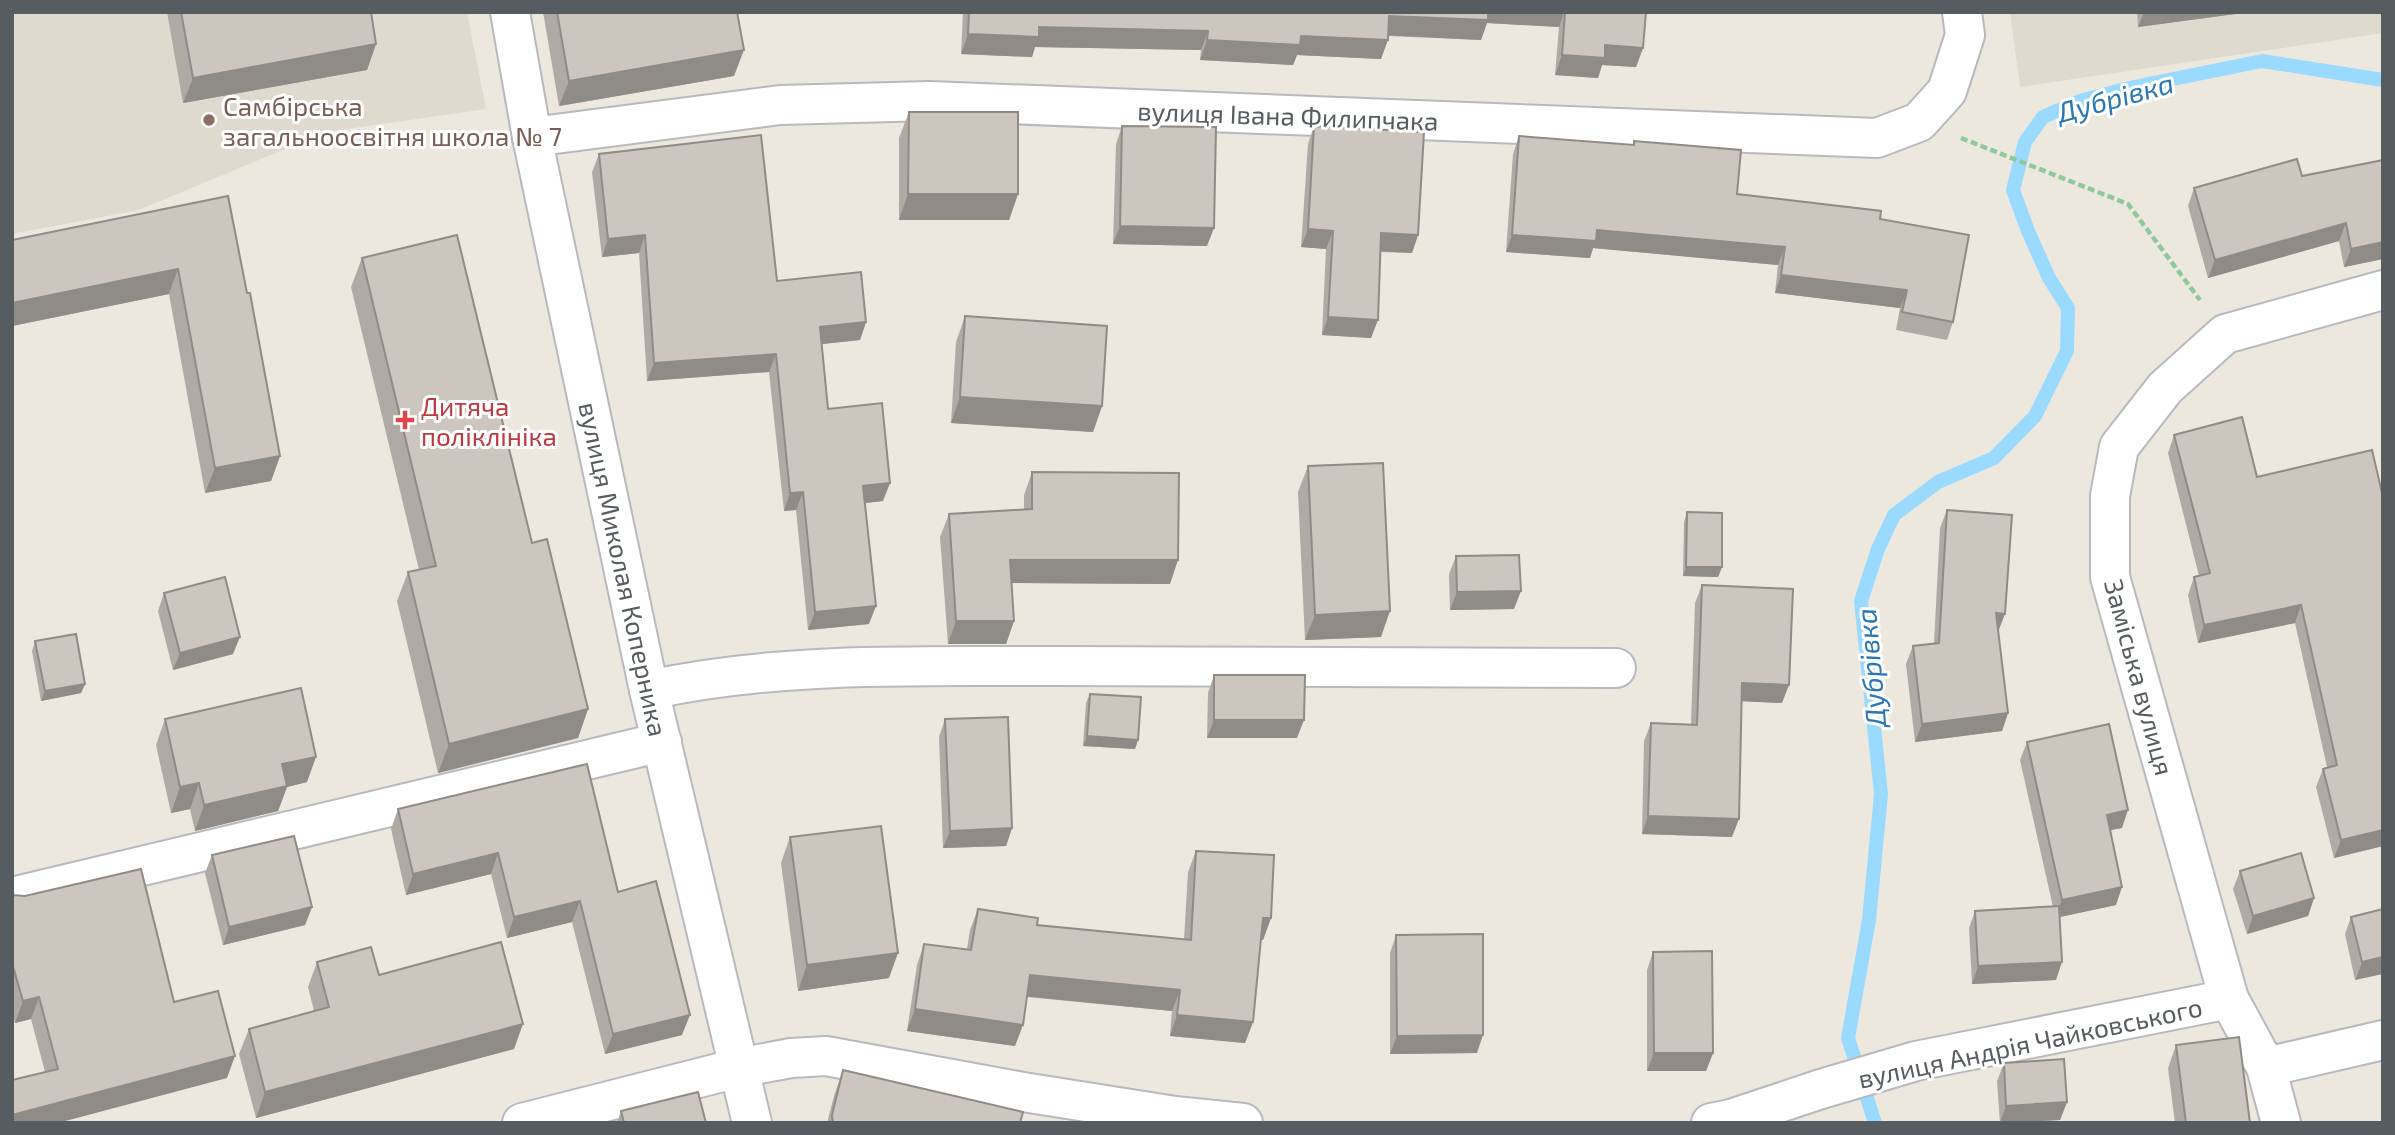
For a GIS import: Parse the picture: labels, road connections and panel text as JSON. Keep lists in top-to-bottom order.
{
  "streets": {
    "street": [
      "вулиця Івана Филипчака",
      "вулиця Миколая Коперника",
      "Заміська вулиця",
      "вулиця Андрія Чайковського"
    ]
  },
  "crossings": [
    ["вулиця Івана Филипчака", "вулиця Миколая Коперника"],
    ["Заміська вулиця", "вулиця Андрія Чайковського"]
  ],
  "water": ["Дубрівка"],
  "places": {
    "other": ["Самбірська загальноосвітня школа № 7"],
    "health": ["Дитяча поліклініка"]
  }
}
